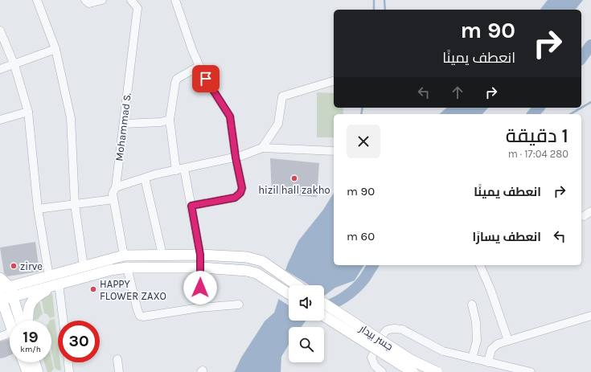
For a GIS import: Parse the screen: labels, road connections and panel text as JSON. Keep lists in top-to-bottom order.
{
  "streets": {
    "main road": ["جسر بيدار"],
    "street": ["Mohammad S."]
  },
  "places": ["hizil hall zakho", "zirve", "HAPPY FLOWER ZAXO"],
  "page": {
    "turn": ["90 m", "انعطف يمينًا"],
    "heading": ["1 دقيقة", "280 m · 17:04"],
    "list": [
      {
        "name": "انعطف يمينًا",
        "value": "90 m"
      },
      {
        "name": "انعطف يسارًا",
        "value": "60 m"
      }
    ],
    "speed": "19 km/h",
    "limit": "30"
  }
}
